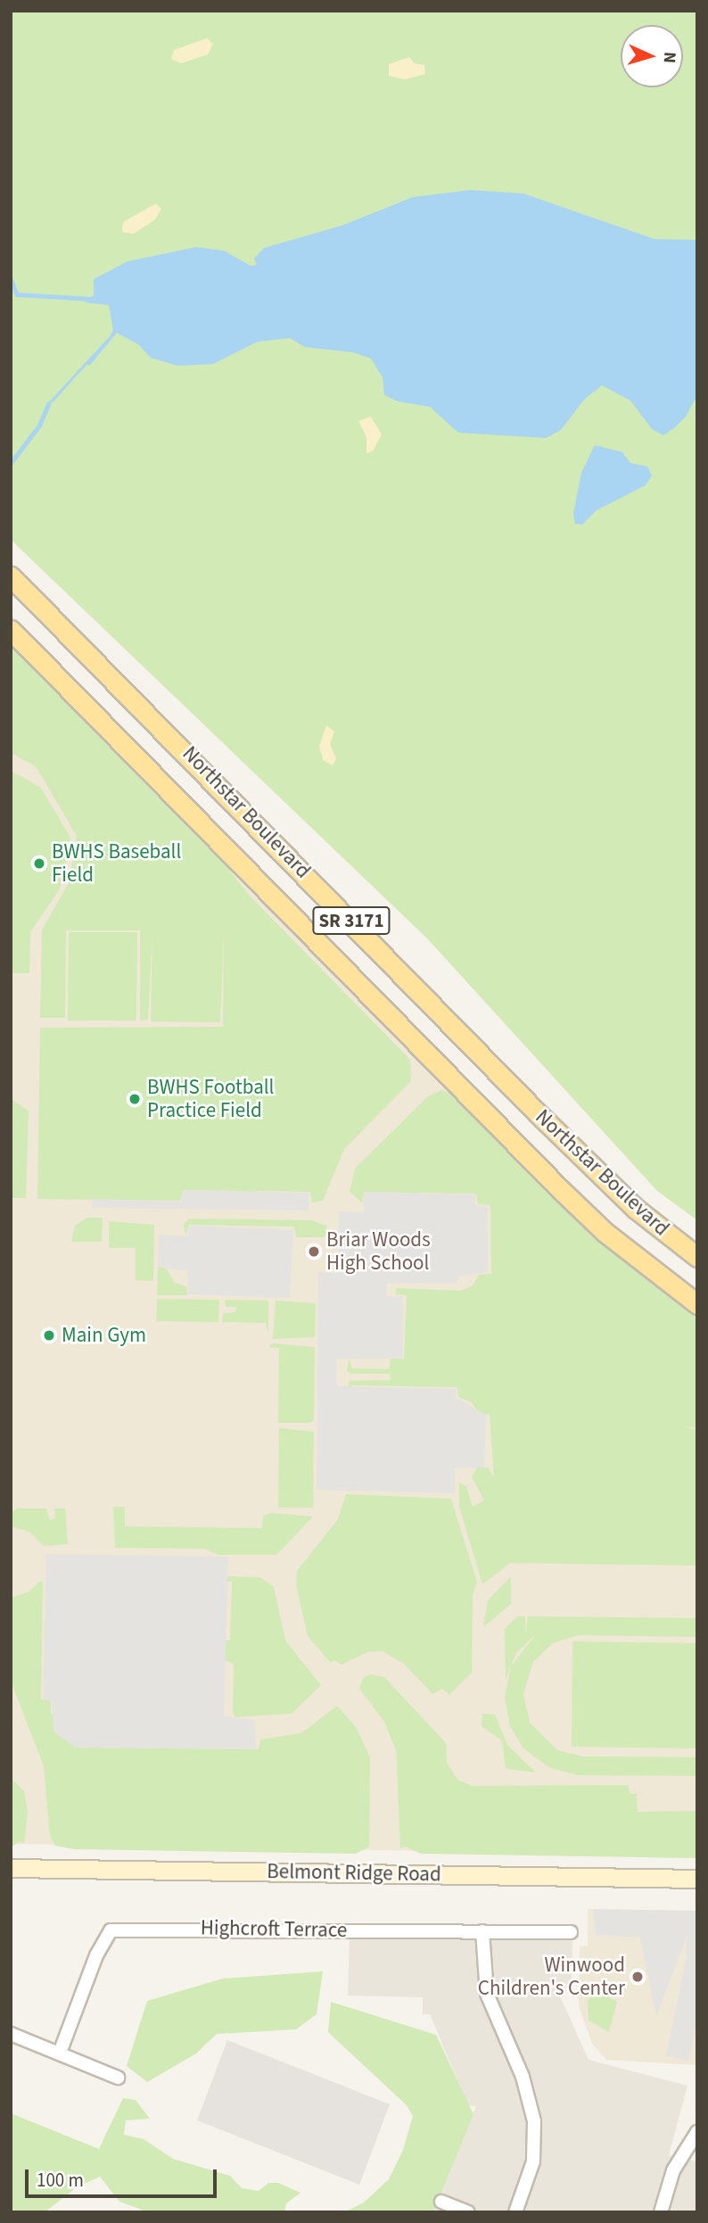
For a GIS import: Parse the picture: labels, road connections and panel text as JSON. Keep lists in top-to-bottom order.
{
  "streets": {
    "main road": ["Northstar Boulevard", "SR 3171", "Belmont Ridge Road"],
    "street": ["Highcroft Terrace"]
  },
  "places": [
    "BWHS Baseball Field",
    "BWHS Football Practice Field",
    "Briar Woods High School",
    "Main Gym",
    "Winwood Children's Center"
  ],
  "scale_bar": "100 m",
  "north": "right"
}
